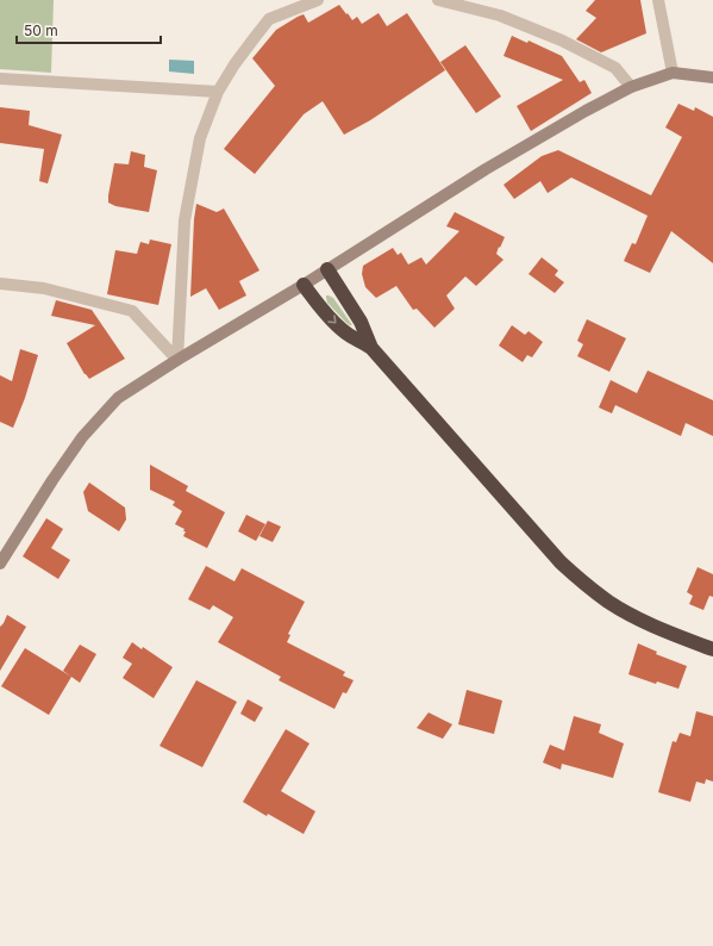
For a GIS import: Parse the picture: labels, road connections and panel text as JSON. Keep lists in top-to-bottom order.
{
  "scale_bar": "50 m"
}
